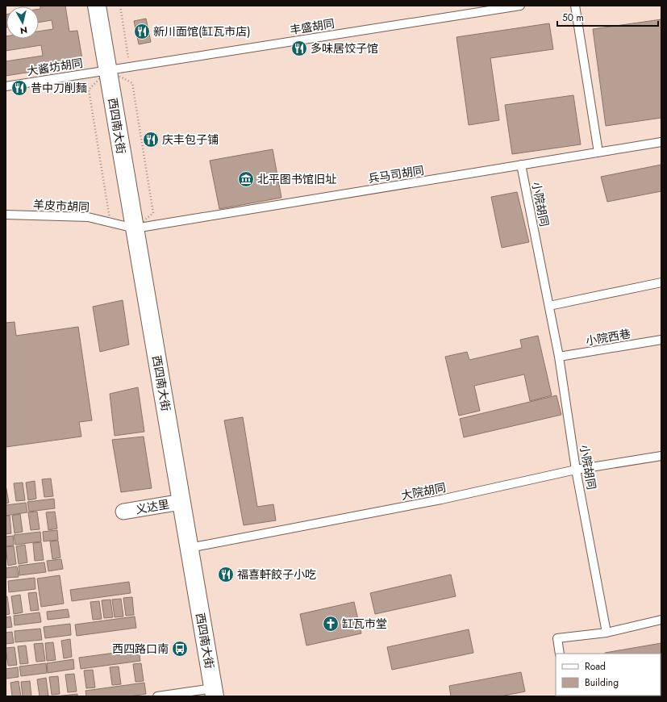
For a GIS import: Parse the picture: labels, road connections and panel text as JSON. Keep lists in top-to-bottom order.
{
  "streets": {
    "main road": ["西四南大街"],
    "street": ["义达里"],
    "lane": [
      "丰盛胡同",
      "大酱坊胡同",
      "兵马司胡同",
      "小院胡同",
      "羊皮市胡同",
      "小院西巷",
      "大院胡同"
    ]
  },
  "crossings": [
    ["丰盛胡同", "大酱坊胡同"],
    ["丰盛胡同", "西四南大街"],
    ["大酱坊胡同", "西四南大街"],
    ["西四南大街", "兵马司胡同"],
    ["西四南大街", "羊皮市胡同"],
    ["西四南大街", "大院胡同"],
    ["西四南大街", "义达里"],
    ["兵马司胡同", "小院胡同"],
    ["兵马司胡同", "羊皮市胡同"],
    ["小院胡同", "小院西巷"],
    ["小院胡同", "大院胡同"]
  ],
  "places": {
    "restaurant": [
      "新川面馆(缸瓦市店)",
      "多味居饺子馆",
      "昔中刀削麵",
      "庆丰包子铺",
      "福喜軒餃子小吃"
    ],
    "museum": ["北平图书馆旧址"],
    "church": ["缸瓦市堂"],
    "bus stop": ["西四路口南"]
  },
  "legend": ["Road", "Building"],
  "scale_bar": "50 m",
  "north": "bottom"
}
